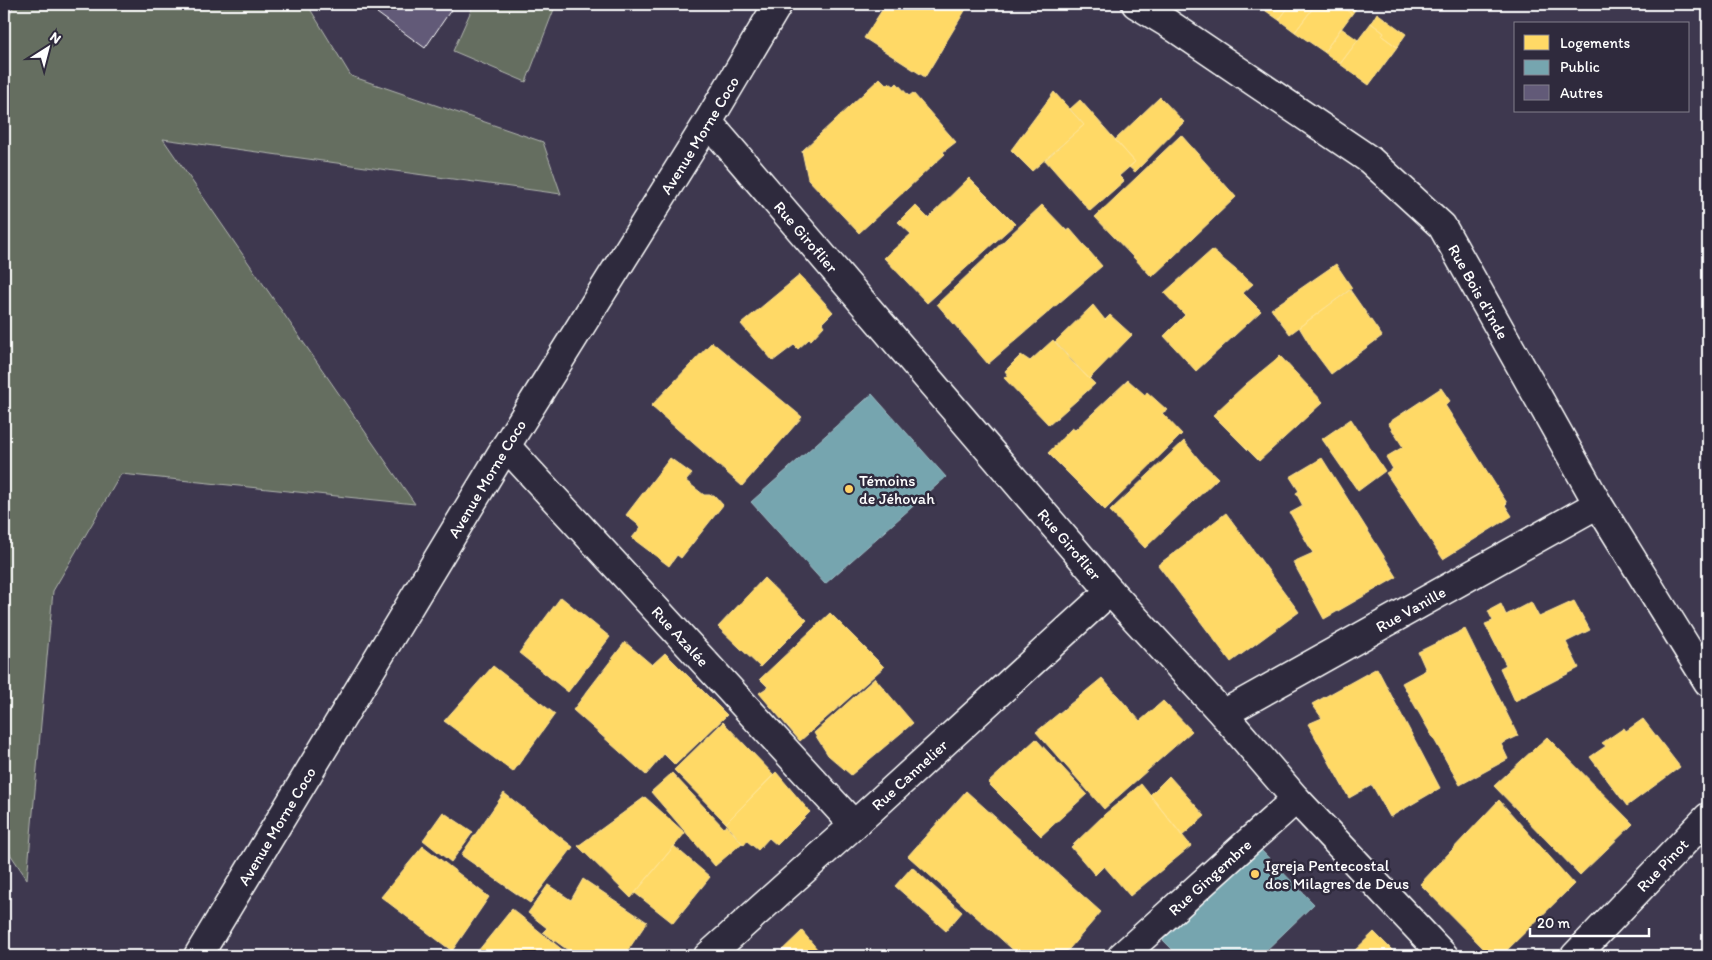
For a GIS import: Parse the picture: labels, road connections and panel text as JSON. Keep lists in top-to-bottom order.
{
  "streets": {
    "street": [
      "Avenue Morne Coco",
      "Rue Giroflier",
      "Rue Bois d'Inde",
      "Rue Vanille",
      "Rue Azalée",
      "Rue Cannelier",
      "Rue Pinot",
      "Rue Gingembre"
    ]
  },
  "crossings": [
    ["Avenue Morne Coco", "Rue Giroflier"],
    ["Avenue Morne Coco", "Rue Azalée"],
    ["Rue Giroflier", "Rue Vanille"],
    ["Rue Giroflier", "Rue Cannelier"],
    ["Rue Giroflier", "Rue Gingembre"],
    ["Rue Bois d'Inde", "Rue Vanille"],
    ["Rue Azalée", "Rue Cannelier"]
  ],
  "places": ["Témoins de Jéhovah", "Igreja Pentecostal dos Milagres de Deus"],
  "legend": ["Logements", "Public", "Autres"],
  "scale_bar": "20 m",
  "north": "top right"
}
